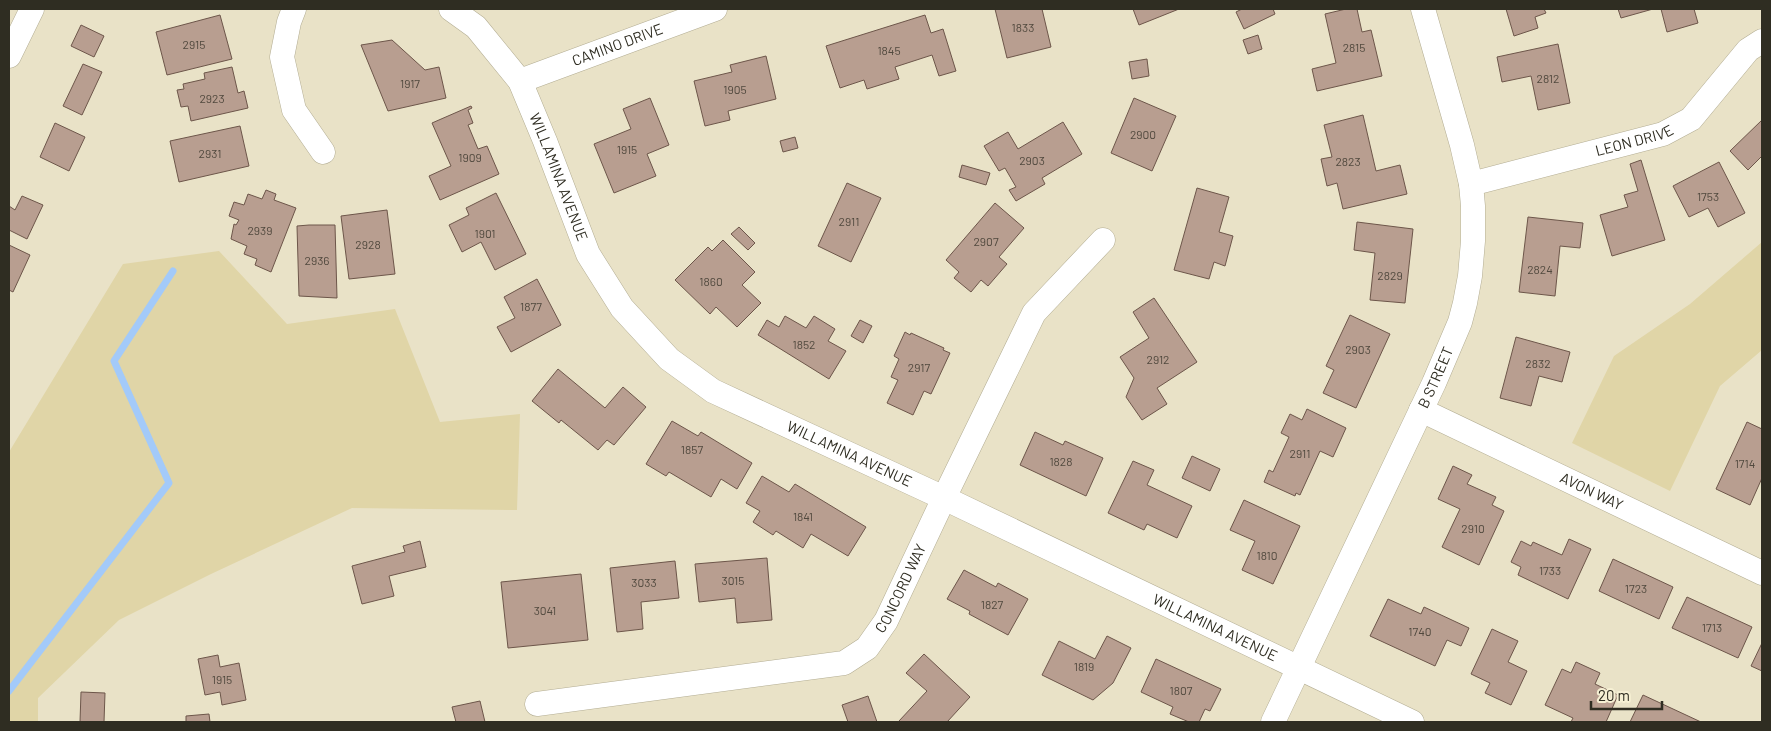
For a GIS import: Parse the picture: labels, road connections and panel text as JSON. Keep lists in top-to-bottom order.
{
  "streets": {
    "street": [
      "CAMINO DRIVE",
      "LEON DRIVE",
      "WILLAMINA AVENUE",
      "B STREET",
      "AVON WAY",
      "CONCORD WAY"
    ]
  },
  "crossings": [
    ["CAMINO DRIVE", "WILLAMINA AVENUE"],
    ["LEON DRIVE", "B STREET"],
    ["WILLAMINA AVENUE", "B STREET"],
    ["WILLAMINA AVENUE", "CONCORD WAY"],
    ["B STREET", "AVON WAY"]
  ],
  "house_numbers": [
    "1833",
    "2915",
    "2815",
    "1845",
    "2812",
    "1917",
    "1905",
    "2923",
    "2900",
    "1915",
    "2931",
    "1909",
    "2903",
    "2823",
    "1753",
    "2911",
    "2939",
    "1901",
    "2907",
    "2928",
    "2936",
    "2824",
    "2829",
    "1860",
    "1877",
    "1852",
    "2903",
    "2912",
    "2832",
    "2917",
    "1857",
    "2911",
    "1828",
    "1714",
    "1841",
    "2910",
    "1810",
    "1733",
    "3015",
    "3033",
    "1723",
    "1827",
    "3041",
    "1713",
    "1740",
    "1819",
    "1915",
    "1807"
  ],
  "scale_bar": "20 m"
}
